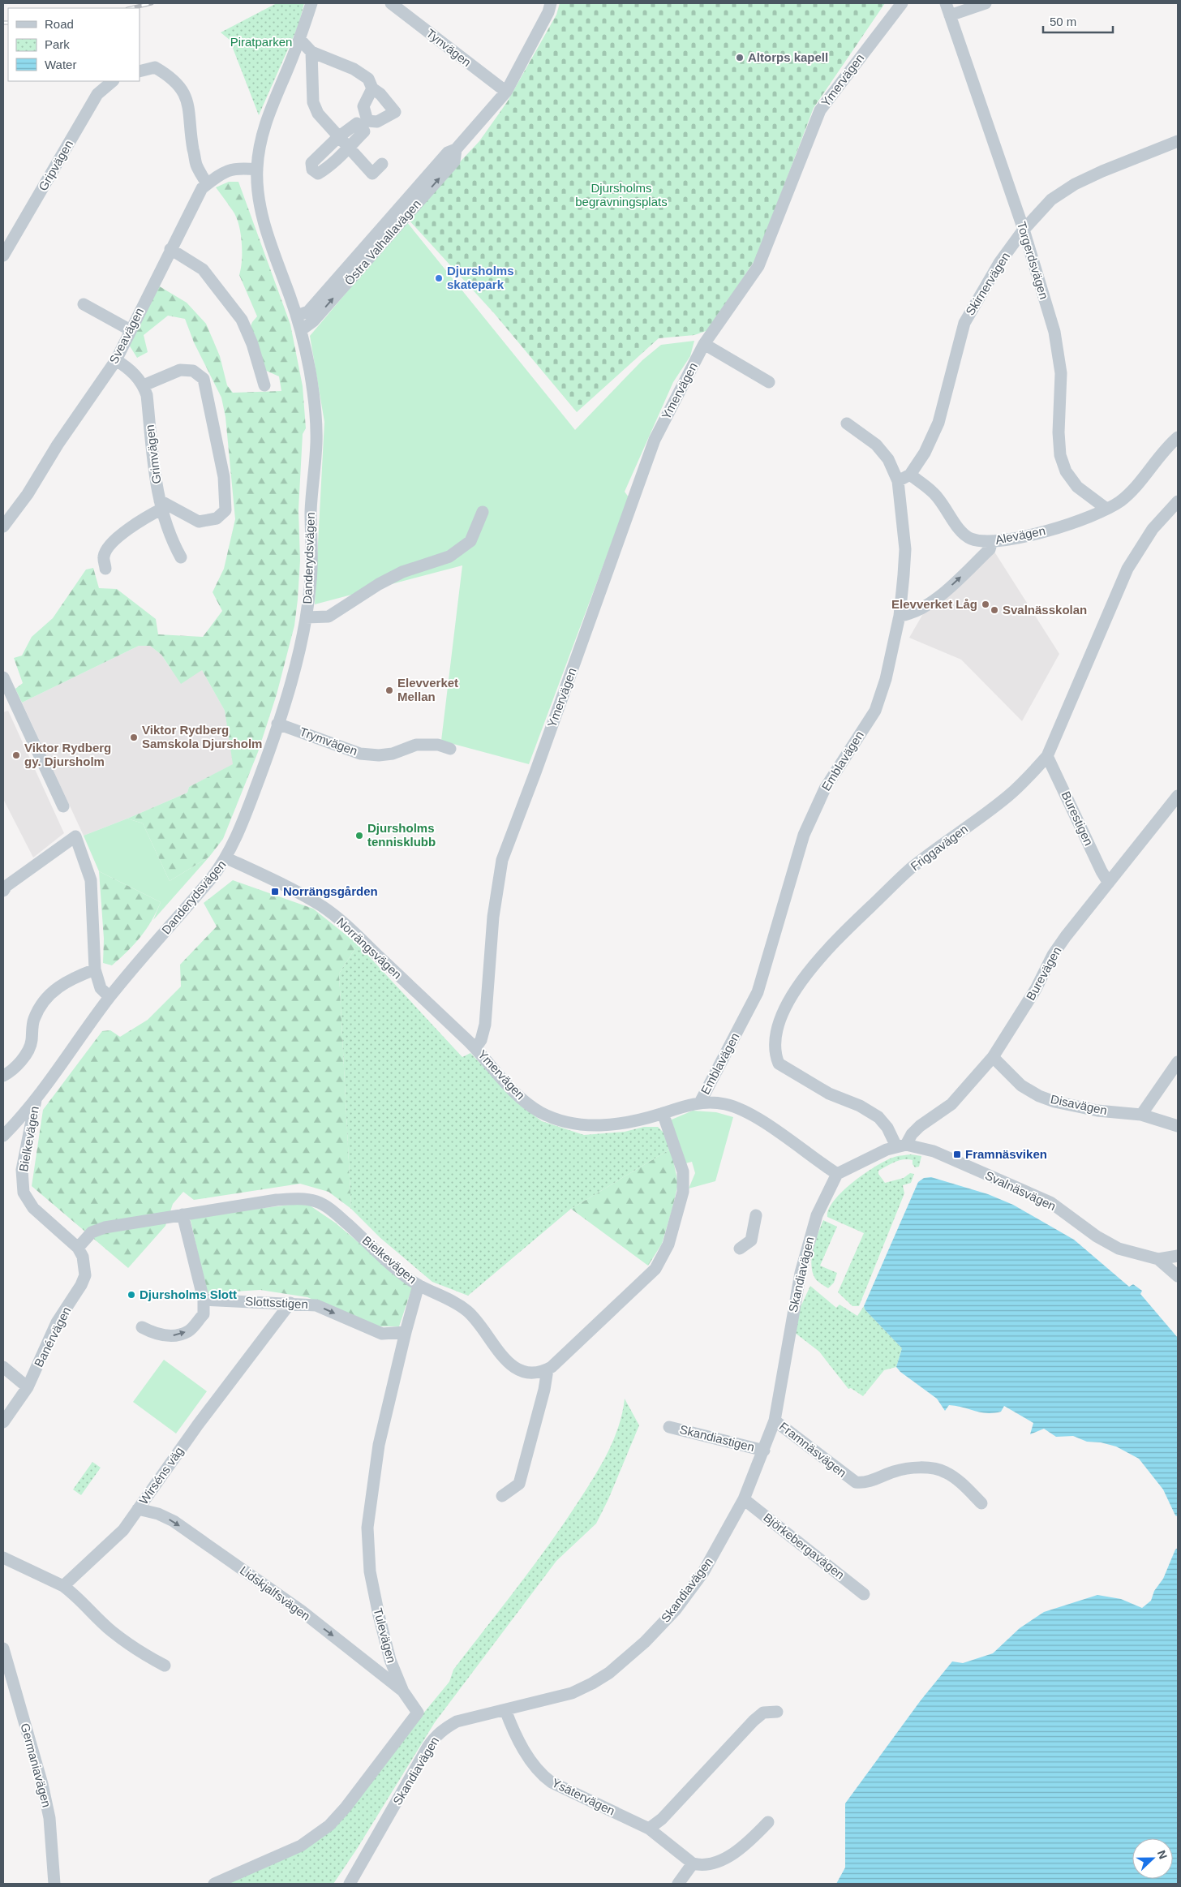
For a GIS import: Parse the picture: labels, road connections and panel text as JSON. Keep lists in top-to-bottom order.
{
  "streets": {
    "street": [
      "Tynvägen",
      "Ymervägen",
      "Gripvägen",
      "Östra Valhallavägen",
      "Torgerdsvägen",
      "Skirnervägen",
      "Sveavägen",
      "Grimvägen",
      "Alevägen",
      "Danderydsvägen",
      "Trymvägen",
      "Emblavägen",
      "Burestigen",
      "Friggavägen",
      "Norrängsvägen",
      "Burevägen",
      "Disavägen",
      "Bielkevägen",
      "Svalnäsvägen",
      "Skandiavägen",
      "Slottsstigen",
      "Banérvägen",
      "Skandiastigen",
      "Framnäsvägen",
      "Wirséns väg",
      "Björkebergavägen",
      "Lidskjalfsvägen",
      "Tulevägen",
      "Germaniavägen",
      "Ysätervägen"
    ]
  },
  "crossings": [
    ["Tynvägen", "Östra Valhallavägen"],
    ["Ymervägen", "Emblavägen"],
    ["Ymervägen", "Norrängsvägen"],
    ["Ymervägen", "Skandiavägen"],
    ["Östra Valhallavägen", "Danderydsvägen"],
    ["Torgerdsvägen", "Skirnervägen"],
    ["Torgerdsvägen", "Alevägen"],
    ["Skirnervägen", "Alevägen"],
    ["Sveavägen", "Grimvägen"],
    ["Sveavägen", "Danderydsvägen"],
    ["Danderydsvägen", "Trymvägen"],
    ["Danderydsvägen", "Norrängsvägen"],
    ["Danderydsvägen", "Bielkevägen"],
    ["Burestigen", "Friggavägen"],
    ["Burestigen", "Burevägen"],
    ["Friggavägen", "Burevägen"],
    ["Friggavägen", "Svalnäsvägen"],
    ["Burevägen", "Disavägen"],
    ["Burevägen", "Svalnäsvägen"],
    ["Bielkevägen", "Banérvägen"],
    ["Bielkevägen", "Tulevägen"],
    ["Skandiavägen", "Skandiastigen"],
    ["Skandiavägen", "Framnäsvägen"],
    ["Skandiavägen", "Björkebergavägen"],
    ["Skandiavägen", "Ysätervägen"],
    ["Slottsstigen", "Wirséns väg"],
    ["Slottsstigen", "Tulevägen"],
    ["Wirséns väg", "Lidskjalfsvägen"],
    ["Lidskjalfsvägen", "Tulevägen"]
  ],
  "one_way": ["Slottsstigen", "Lidskjalfsvägen"],
  "parks": ["Piratparken", "Djursholms begravningsplats"],
  "places": {
    "other": [
      "Altorps kapell",
      "Djursholms skatepark",
      "Elevverket Låg",
      "Svalnässkolan",
      "Elevverket Mellan",
      "Viktor Rydberg Samskola Djursholm",
      "Viktor Rydberg gy. Djursholm",
      "Djursholms tennisklubb",
      "Djursholms Slott"
    ],
    "transit": ["Norrängsgården", "Framnäsviken"]
  },
  "legend": ["Road", "Park", "Water"],
  "scale_bar": "50 m",
  "north": "right"
}
